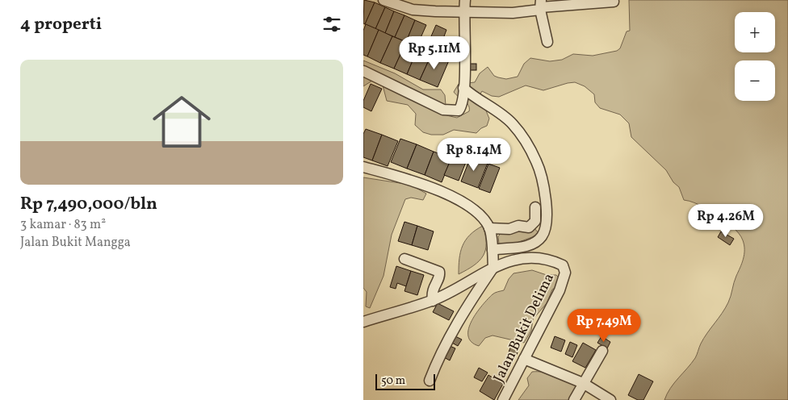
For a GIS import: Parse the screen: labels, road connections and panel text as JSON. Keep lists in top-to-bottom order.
{
  "streets": {
    "street": ["Jalan Bukit Delima"]
  },
  "scale_bar": "50 m",
  "page": {
    "heading": "4 properti",
    "map_buttons": ["+", "−"],
    "price": [
      "Rp 5.11M",
      "Rp 8.14M",
      "Rp 4.26M",
      "Rp 7.49M"
    ],
    "list": [
      {
        "name": "Rp 7,490,000/bln",
        "note": "3 kamar · 83 m² · Jalan Bukit Mangga"
      }
    ],
    "scale": "50 m"
  }
}
